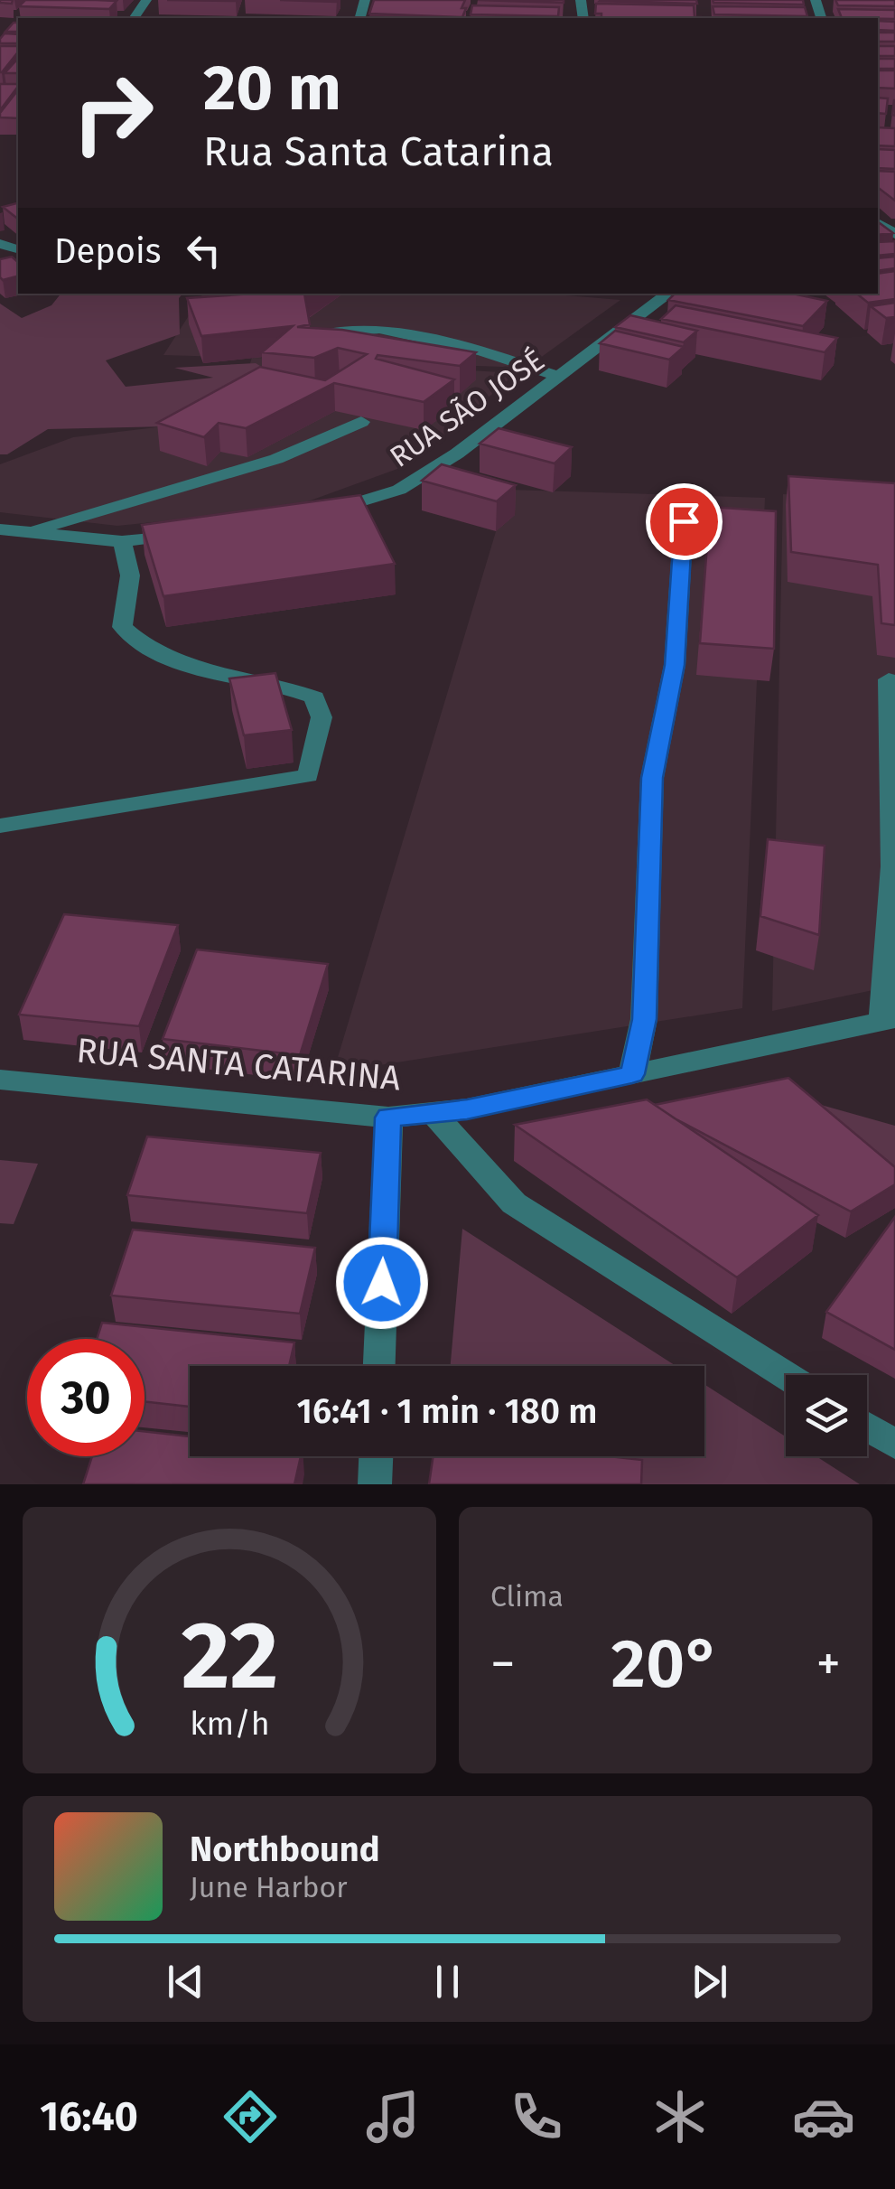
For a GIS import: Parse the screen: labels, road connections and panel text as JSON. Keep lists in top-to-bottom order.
{
  "streets": {
    "street": ["RUA SÃO JOSÉ", "RUA SANTA CATARINA"]
  },
  "page": {
    "turn": ["20 m", "Rua Santa Catarina"],
    "then": "Depois",
    "limit": "30",
    "trip": "16:41 · 1 min · 180 m",
    "tile": "Clima",
    "heat": ["−", "20°", "+"],
    "song": ["Northbound", "June Harbor"],
    "tabs": "16:40",
    "gauge": ["22", "km/h"]
  }
}
